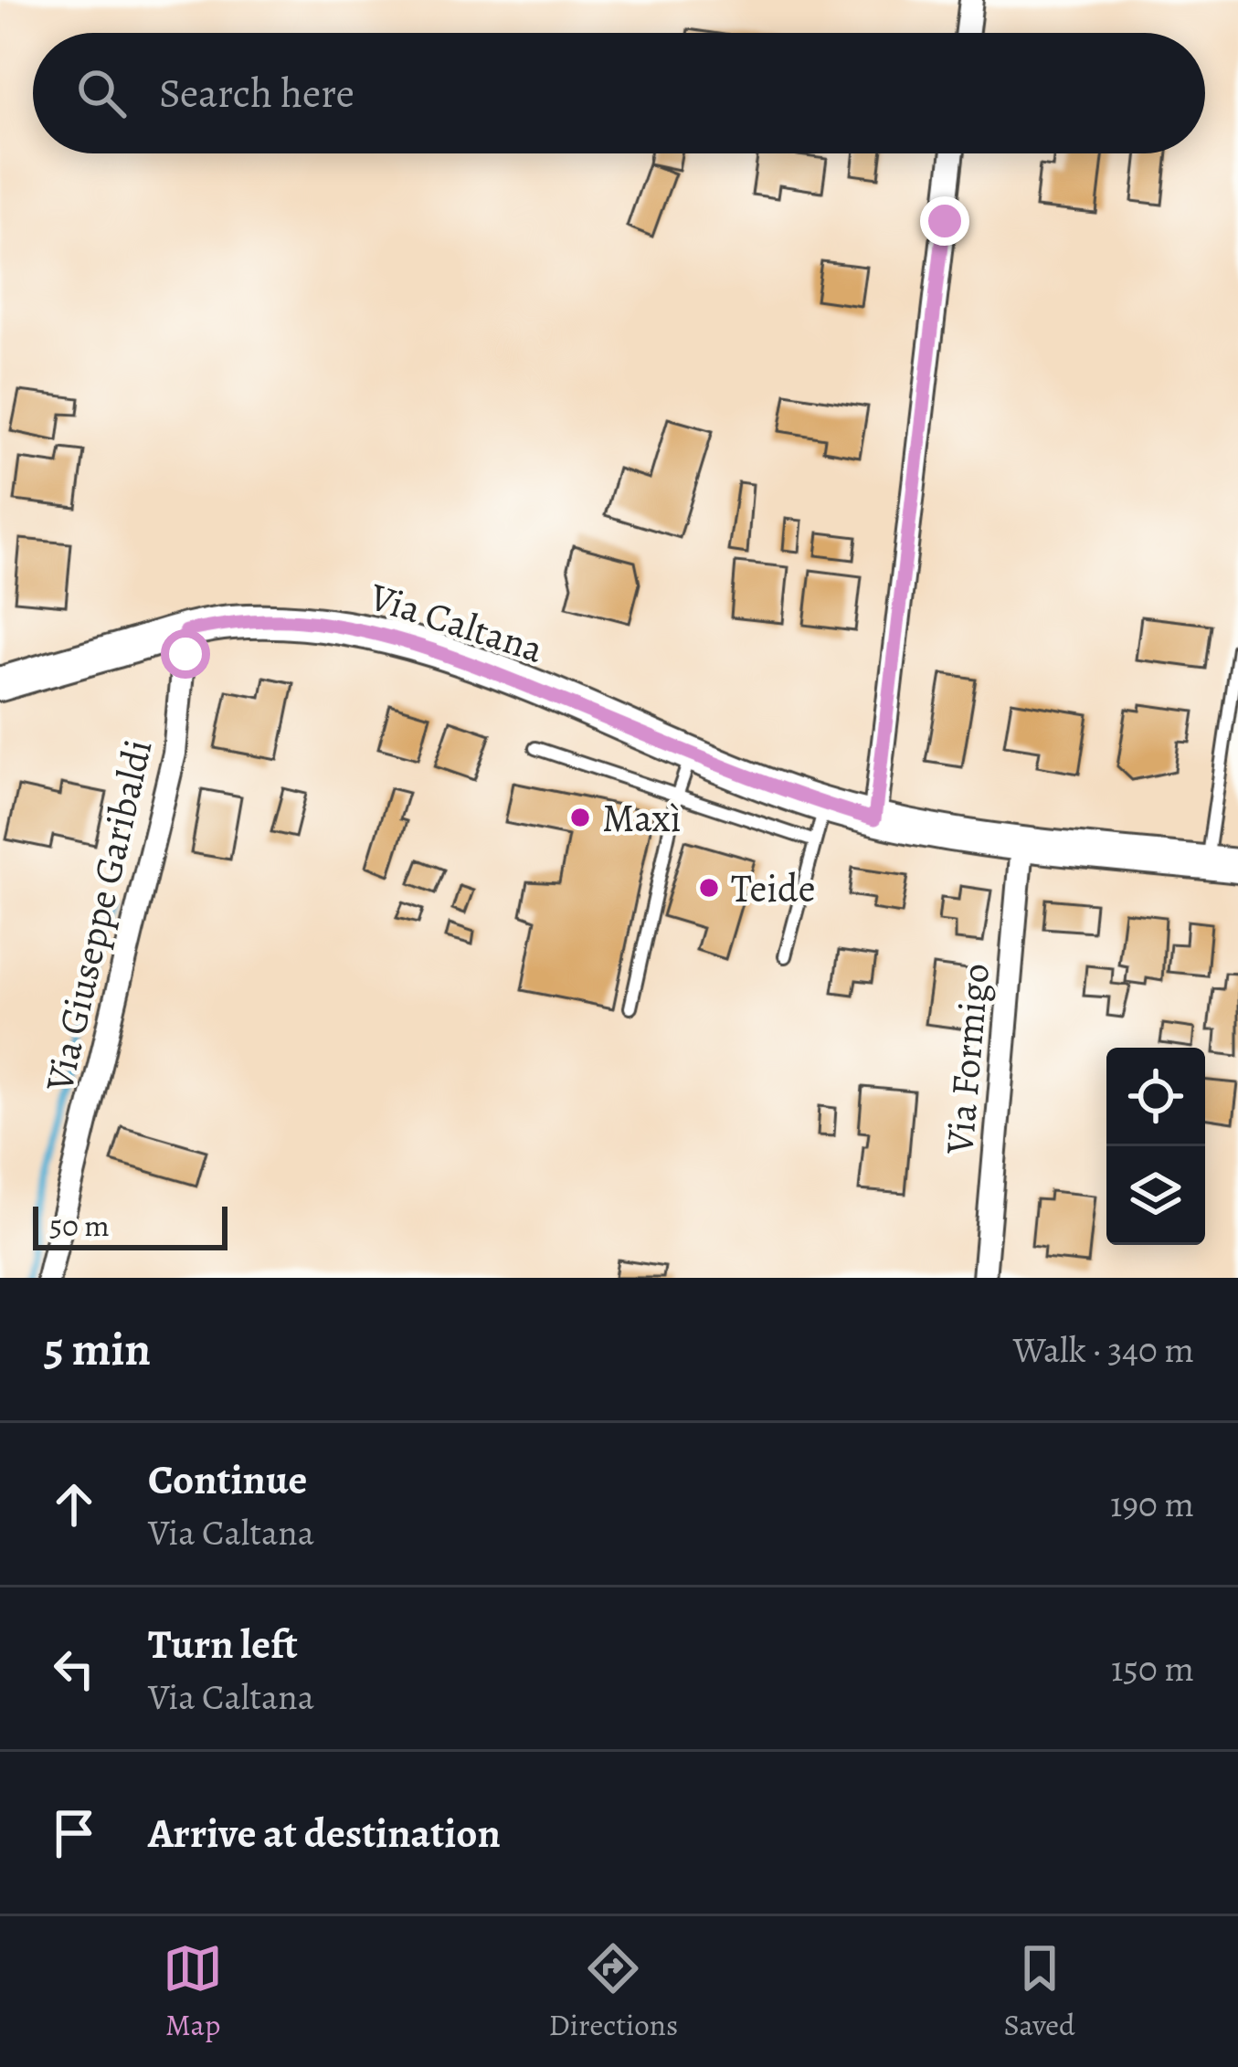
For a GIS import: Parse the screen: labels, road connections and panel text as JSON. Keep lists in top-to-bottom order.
{
  "streets": {
    "main road": ["Via Caltana"],
    "street": ["Via Giuseppe Garibaldi", "Via Formigo"]
  },
  "crossings": [
    ["Via Caltana", "Via Giuseppe Garibaldi"],
    ["Via Caltana", "Via Formigo"]
  ],
  "places": ["Maxì", "Teide"],
  "scale_bar": "50 m",
  "page": {
    "search": "Search here",
    "scale": "50 m",
    "heading": ["5 min", "Walk · 340 m"],
    "list": [
      ["Continue", "Via Caltana", "190 m"],
      ["Turn left", "Via Caltana", "150 m"],
      "Arrive at destination"
    ],
    "nav": ["Map", "Directions", "Saved"]
  }
}
